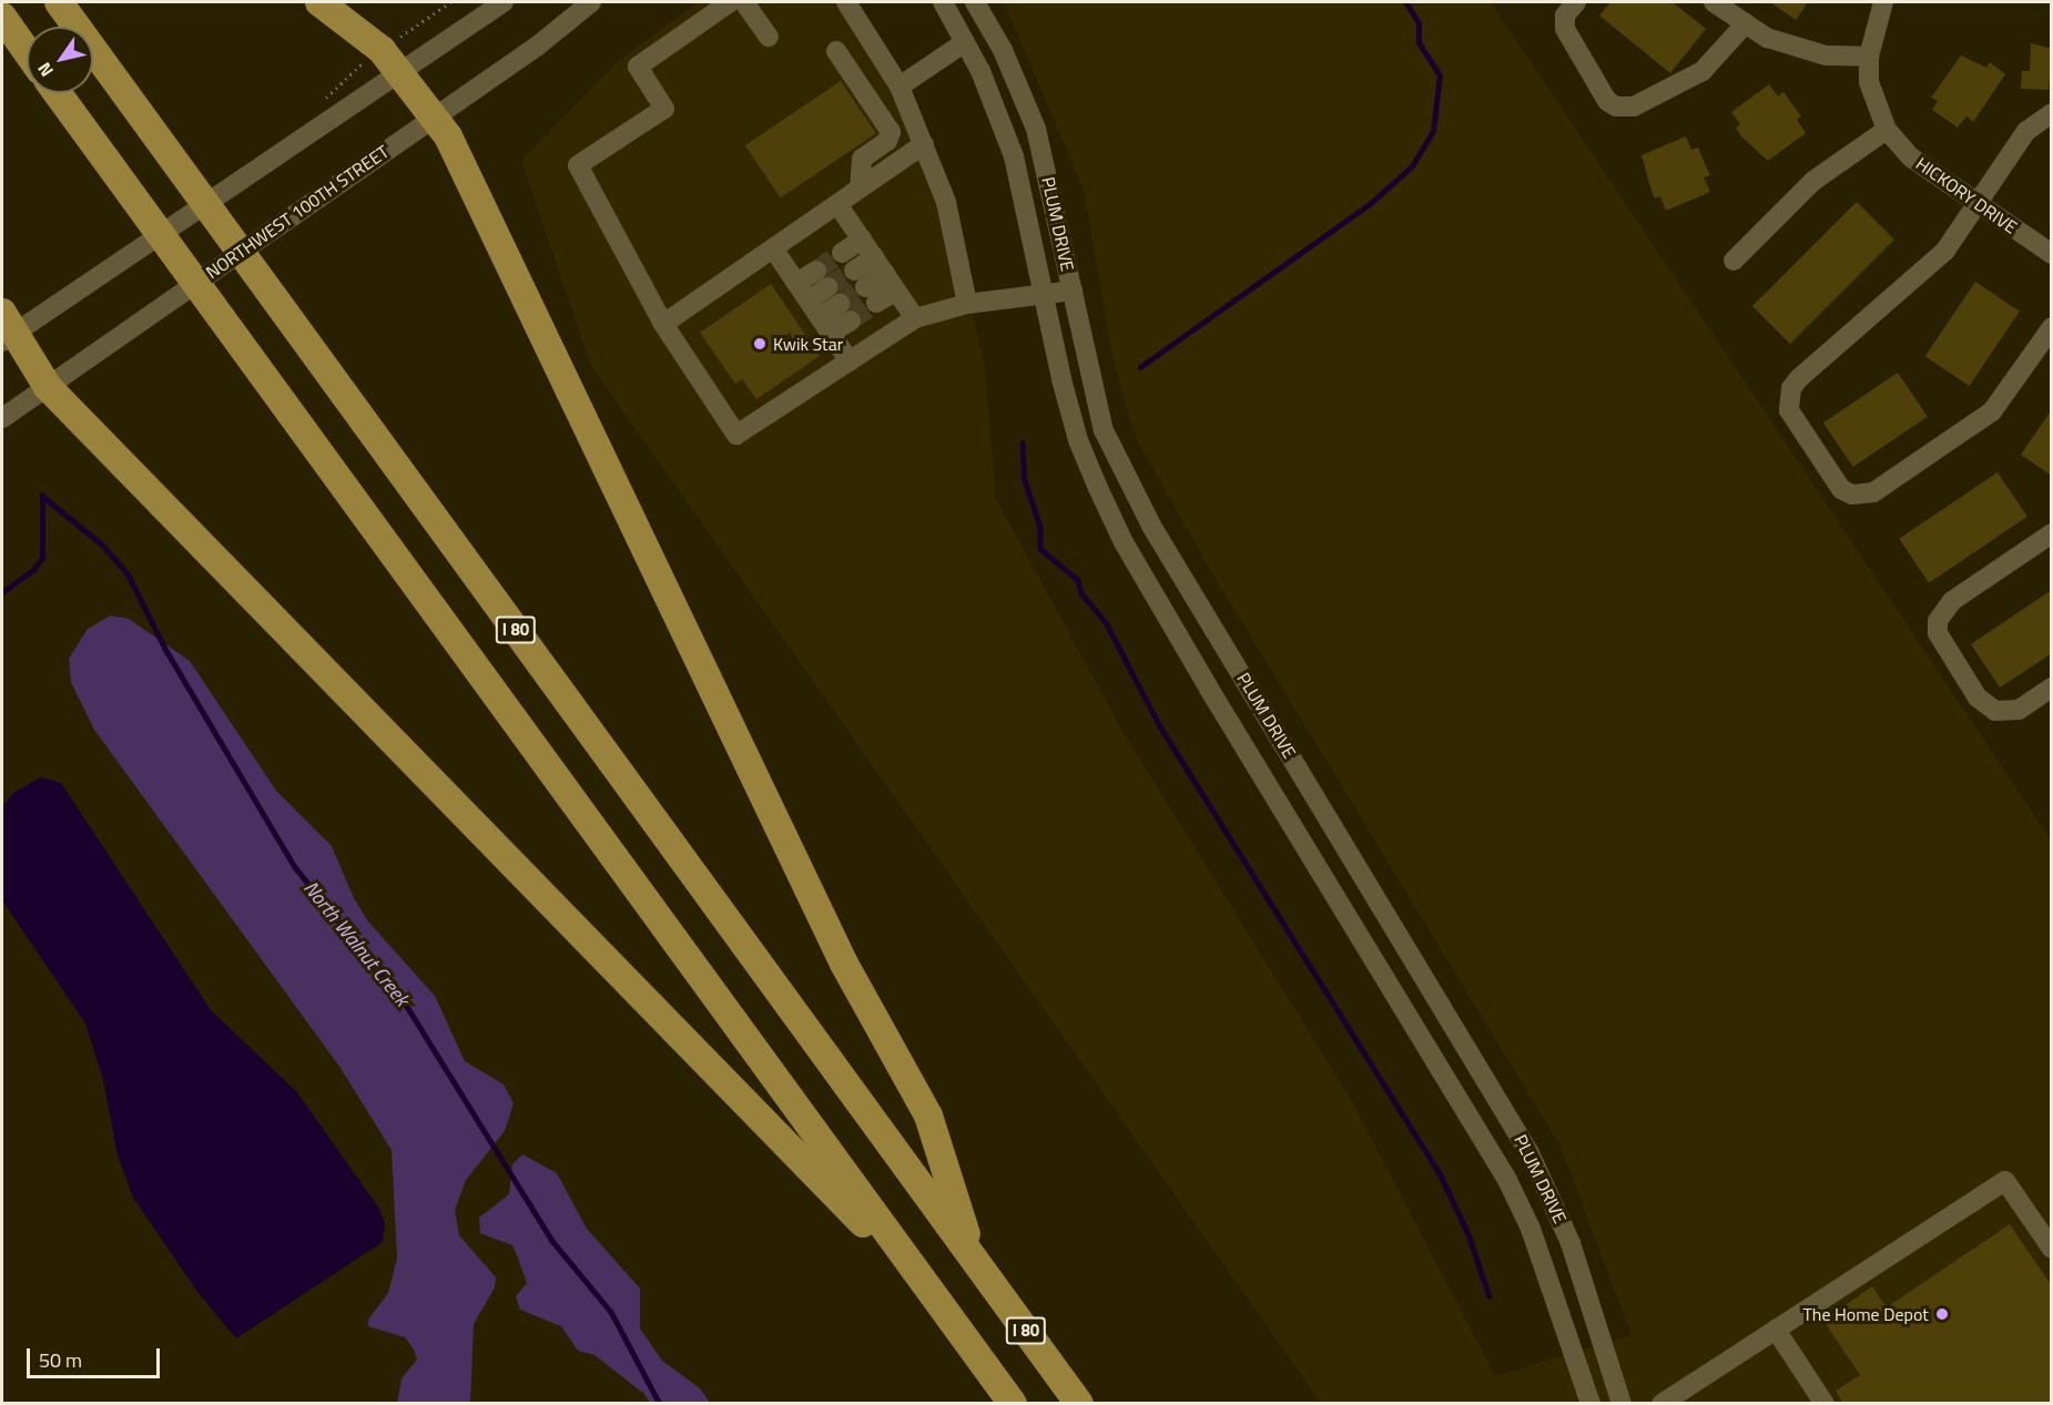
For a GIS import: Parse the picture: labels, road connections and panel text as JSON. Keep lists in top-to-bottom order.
{
  "streets": {
    "highway": ["I 80"],
    "street": ["HICKORY DRIVE", "NORTHWEST 100TH STREET", "PLUM DRIVE"]
  },
  "water": ["North Walnut Creek"],
  "places": ["Kwik Star", "The Home Depot"],
  "scale_bar": "50 m",
  "north": "bottom left"
}
